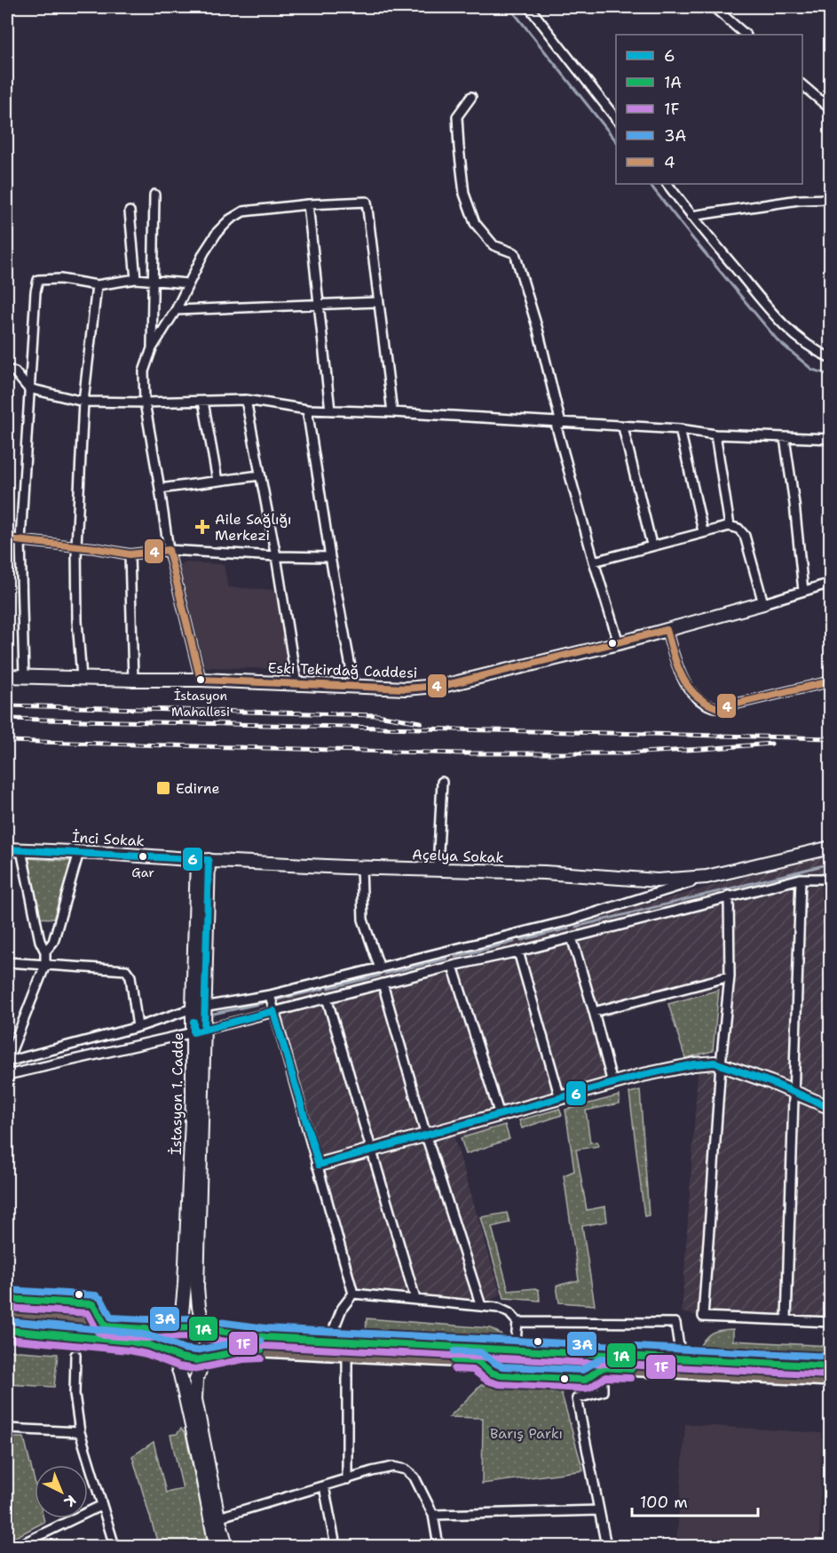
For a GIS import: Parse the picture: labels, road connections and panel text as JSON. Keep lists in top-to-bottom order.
{
  "streets": {
    "main road": [
      "Eski Tekirdağ Caddesi",
      "İnci Sokak",
      "Açelya Sokak",
      "İstasyon 1. Cadde"
    ]
  },
  "crossings": [
    ["İnci Sokak", "Açelya Sokak"],
    ["İnci Sokak", "İstasyon 1. Cadde"],
    ["Açelya Sokak", "İstasyon 1. Cadde"]
  ],
  "parks": ["Barış Parkı"],
  "places": {
    "health": ["Aile Sağlığı Merkezi"],
    "other": ["İstasyon Mahallesi", "Gar"],
    "transit": ["Edirne"]
  },
  "lines": [
    "transit line 4",
    "transit line 6",
    "transit line 3A",
    "transit line 1A",
    "transit line 1F"
  ],
  "legend": [
    "6",
    "1A",
    "1F",
    "3A",
    "4"
  ],
  "scale_bar": "100 m",
  "north": "bottom right"
}
